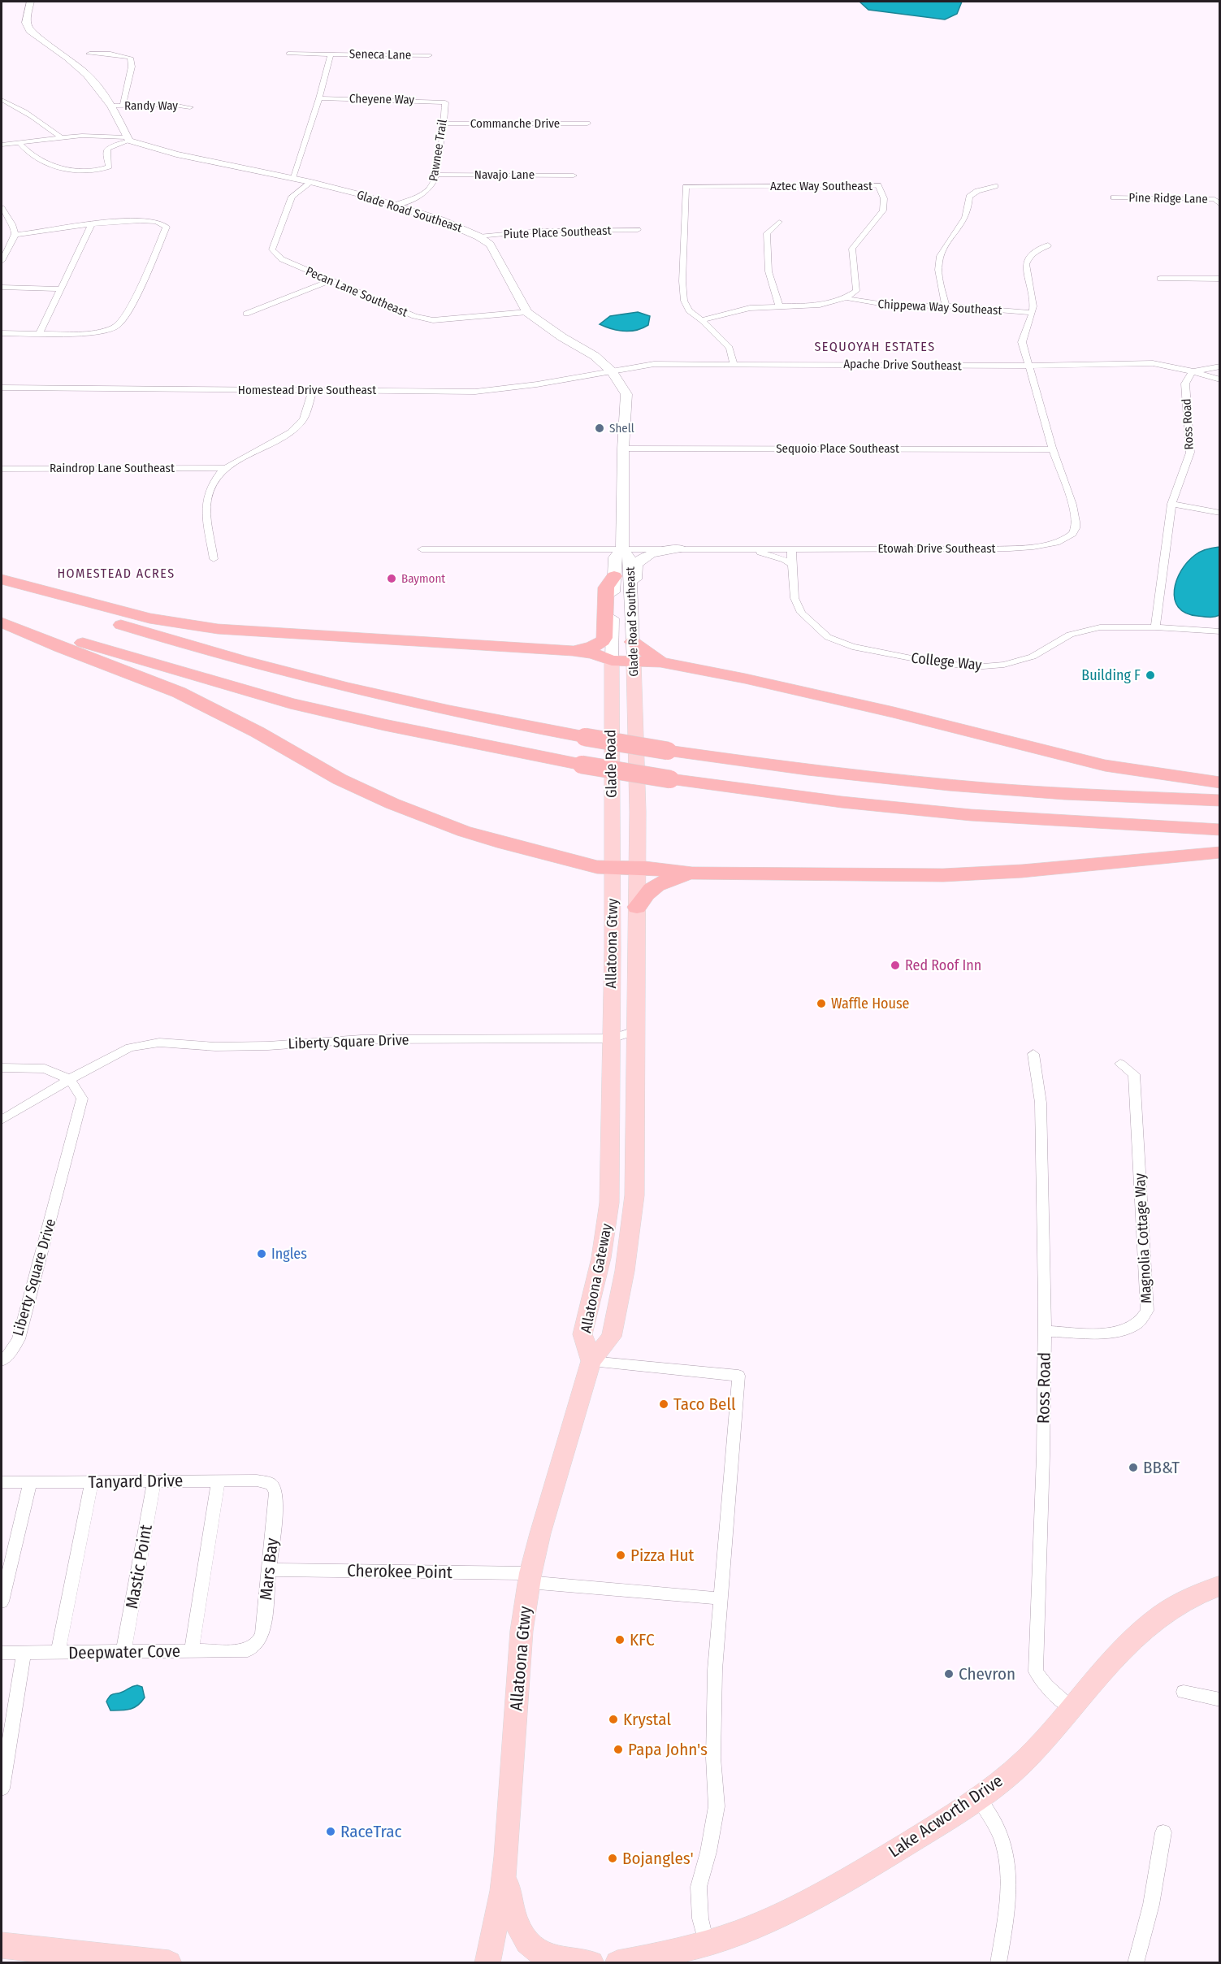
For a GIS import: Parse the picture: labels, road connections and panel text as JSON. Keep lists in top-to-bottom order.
{
  "streets": {
    "main road": [
      "Glade Road Southeast",
      "Glade Road",
      "Allatoona Gtwy",
      "Allatoona Gateway",
      "Lake Acworth Drive"
    ],
    "street": [
      "Seneca Lane",
      "Cheyene Way",
      "Randy Way",
      "Commanche Drive",
      "Pawnee Trail",
      "Navajo Lane",
      "Aztec Way Southeast",
      "Pine Ridge Lane",
      "Piute Place Southeast",
      "Pecan Lane Southeast",
      "Chippewa Way Southeast",
      "Apache Drive Southeast",
      "Homestead Drive Southeast",
      "Ross Road",
      "Sequoio Place Southeast",
      "Raindrop Lane Southeast",
      "Etowah Drive Southeast",
      "College Way",
      "Liberty Square Drive",
      "Magnolia Cottage Way",
      "Tanyard Drive",
      "Mastic Point",
      "Mars Bay",
      "Cherokee Point",
      "Deepwater Cove"
    ]
  },
  "crossings": [
    ["Cheyene Way", "Pawnee Trail"],
    ["Commanche Drive", "Pawnee Trail"],
    ["Pawnee Trail", "Navajo Lane"],
    ["Pawnee Trail", "Glade Road Southeast"],
    ["Aztec Way Southeast", "Chippewa Way Southeast"],
    ["Aztec Way Southeast", "Apache Drive Southeast"],
    ["Glade Road Southeast", "Piute Place Southeast"],
    ["Glade Road Southeast", "Pecan Lane Southeast"],
    ["Glade Road Southeast", "Apache Drive Southeast"],
    ["Glade Road Southeast", "Homestead Drive Southeast"],
    ["Glade Road Southeast", "Sequoio Place Southeast"],
    ["Glade Road Southeast", "Etowah Drive Southeast"],
    ["Glade Road Southeast", "Glade Road"],
    ["Chippewa Way Southeast", "Etowah Drive Southeast"],
    ["Apache Drive Southeast", "Homestead Drive Southeast"],
    ["Apache Drive Southeast", "Ross Road"],
    ["Apache Drive Southeast", "Etowah Drive Southeast"],
    ["Ross Road", "College Way"],
    ["Ross Road", "Magnolia Cottage Way"],
    ["Ross Road", "Lake Acworth Drive"],
    ["Sequoio Place Southeast", "Etowah Drive Southeast"],
    ["Etowah Drive Southeast", "College Way"],
    ["Glade Road", "Allatoona Gtwy"],
    ["Allatoona Gtwy", "Allatoona Gateway"],
    ["Allatoona Gtwy", "Cherokee Point"],
    ["Liberty Square Drive", "Allatoona Gateway"],
    ["Tanyard Drive", "Mastic Point"],
    ["Tanyard Drive", "Mars Bay"],
    ["Mastic Point", "Deepwater Cove"],
    ["Mars Bay", "Cherokee Point"],
    ["Mars Bay", "Deepwater Cove"]
  ],
  "districts": ["SEQUOYAH ESTATES", "HOMESTEAD ACRES"],
  "places": [
    "Shell",
    "Baymont",
    "Building F",
    "Red Roof Inn",
    "Waffle House",
    "Ingles",
    "Taco Bell",
    "BB&T",
    "Pizza Hut",
    "KFC",
    "Chevron",
    "Krystal",
    "Papa John's",
    "RaceTrac",
    "Bojangles'"
  ]
}
